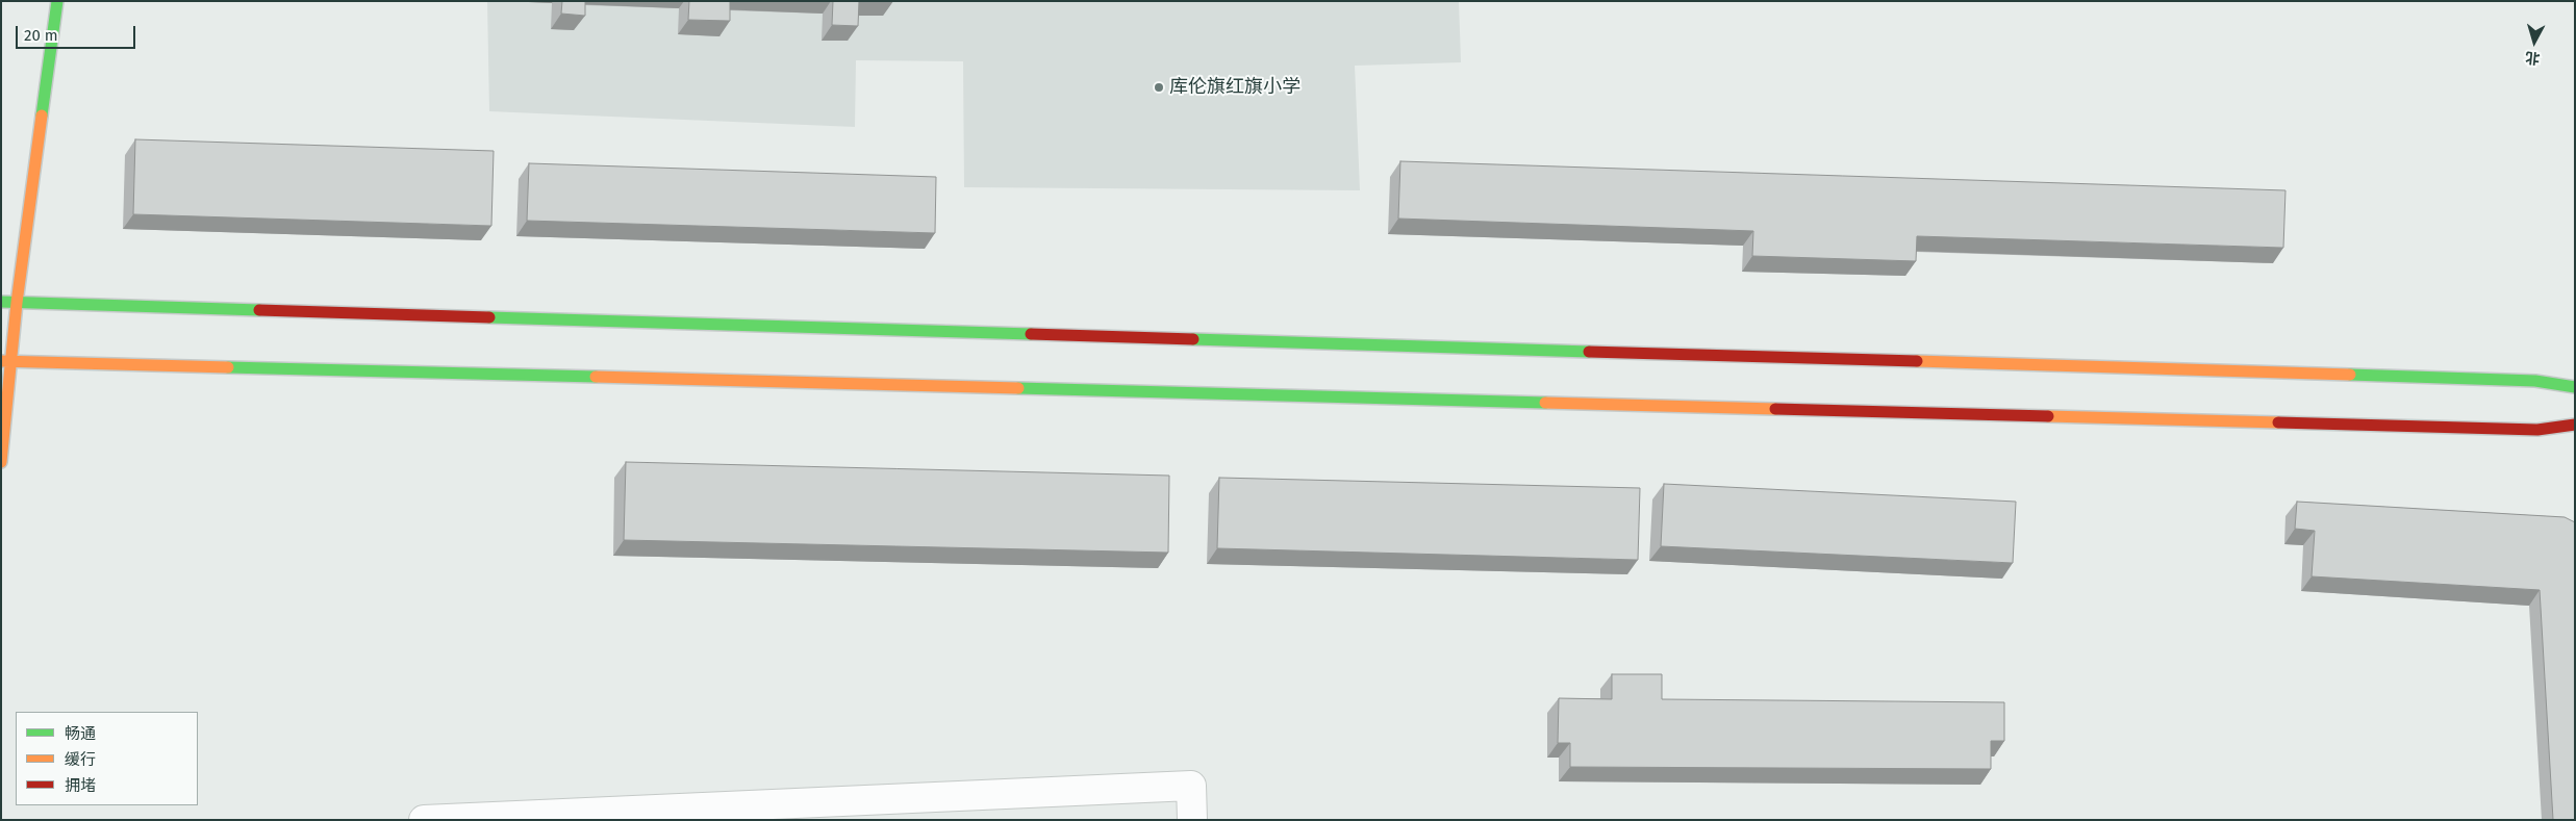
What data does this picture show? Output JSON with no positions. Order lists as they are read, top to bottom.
{
  "places": ["库伦旗红旗小学"],
  "legend": ["畅通", "缓行", "拥堵"],
  "scale_bar": "20 m",
  "north": "bottom"
}
